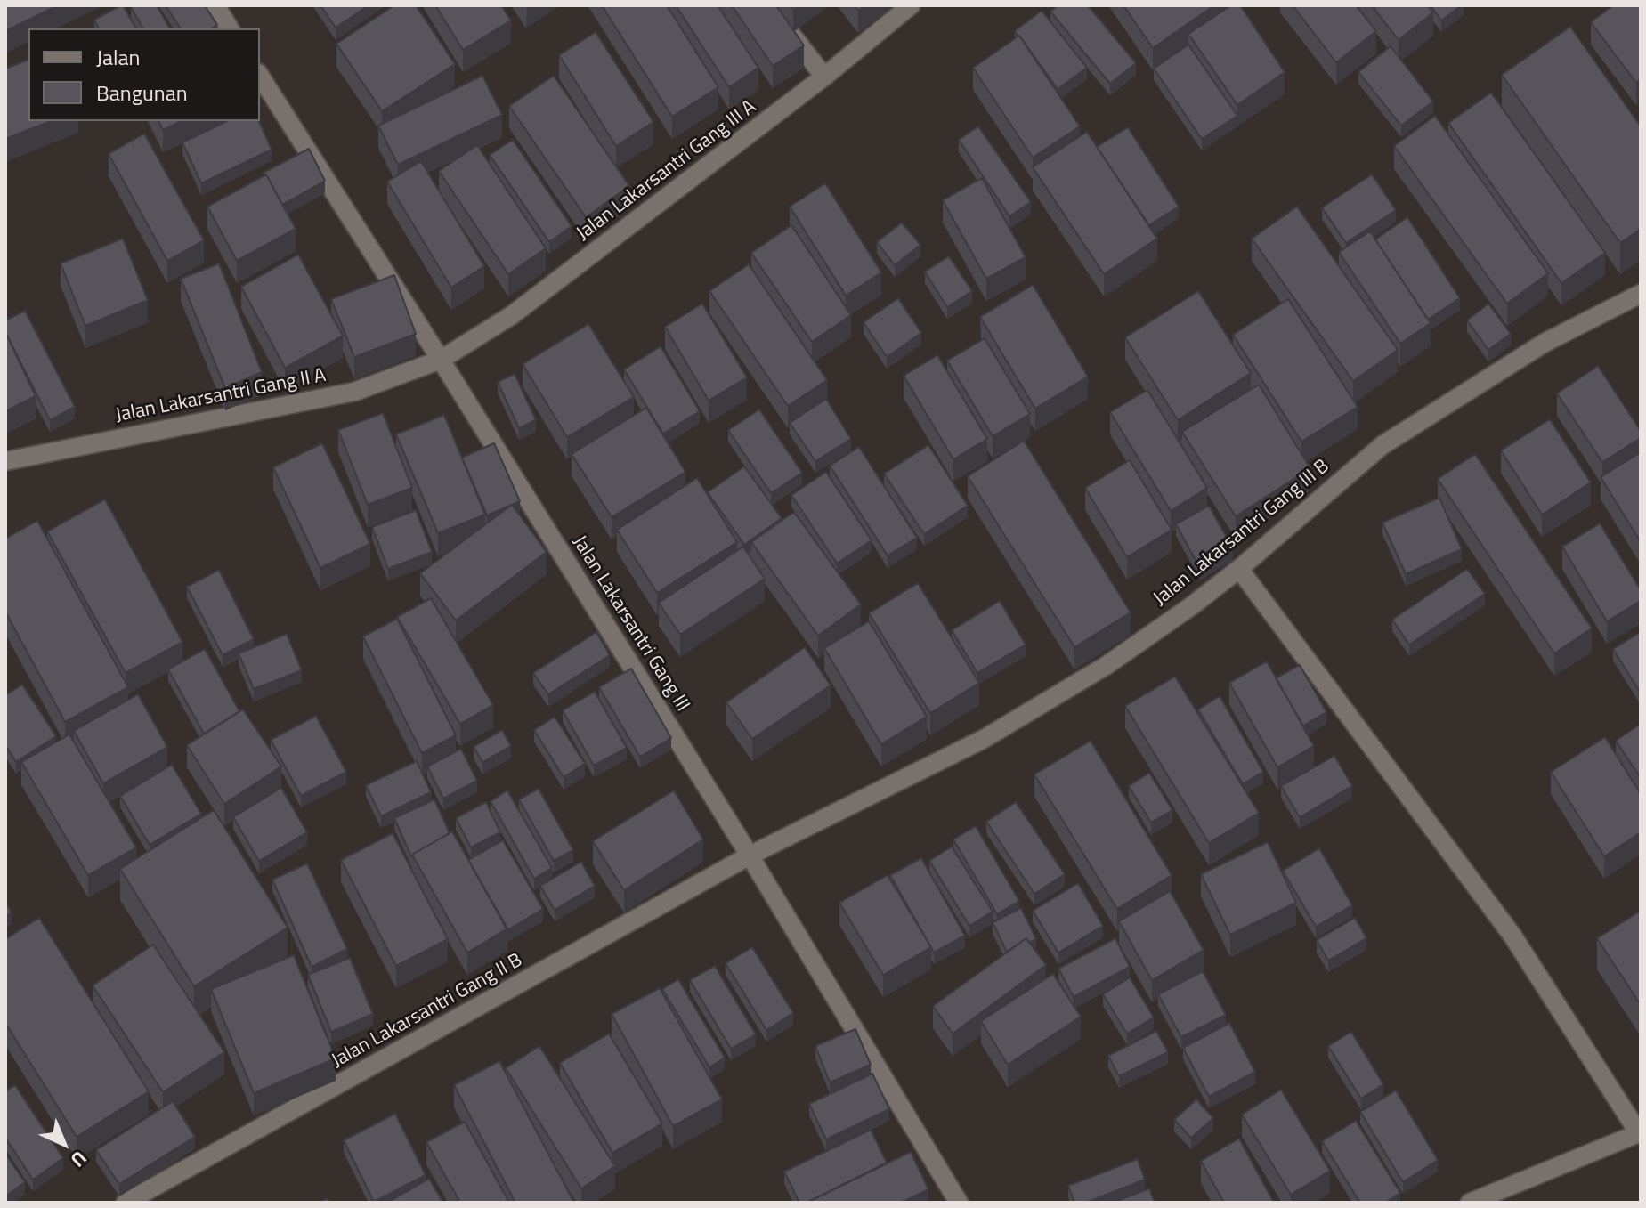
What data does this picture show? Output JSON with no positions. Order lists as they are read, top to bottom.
{
  "streets": {
    "street": [
      "Jalan Lakarsantri Gang III A",
      "Jalan Lakarsantri Gang II A",
      "Jalan Lakarsantri Gang III B",
      "Jalan Lakarsantri Gang III",
      "Jalan Lakarsantri Gang II B"
    ]
  },
  "crossings": [
    ["Jalan Lakarsantri Gang III A", "Jalan Lakarsantri Gang II A"],
    ["Jalan Lakarsantri Gang III A", "Jalan Lakarsantri Gang III"],
    ["Jalan Lakarsantri Gang II A", "Jalan Lakarsantri Gang III"],
    ["Jalan Lakarsantri Gang III B", "Jalan Lakarsantri Gang III"],
    ["Jalan Lakarsantri Gang III B", "Jalan Lakarsantri Gang II B"],
    ["Jalan Lakarsantri Gang III", "Jalan Lakarsantri Gang II B"]
  ],
  "legend": ["Jalan", "Bangunan"],
  "north": "bottom right"
}
